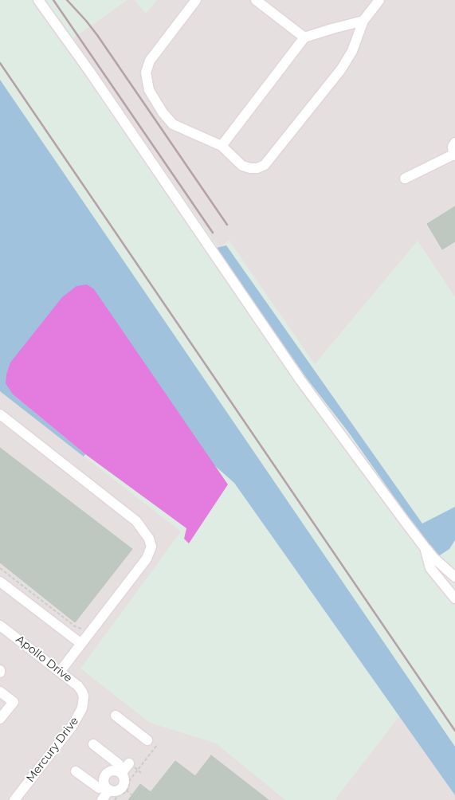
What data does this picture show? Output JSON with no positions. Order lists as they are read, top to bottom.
{
  "streets": {
    "street": ["Apollo Drive", "Mercury Drive"]
  },
  "crossings": [
    ["Apollo Drive", "Mercury Drive"]
  ]
}
